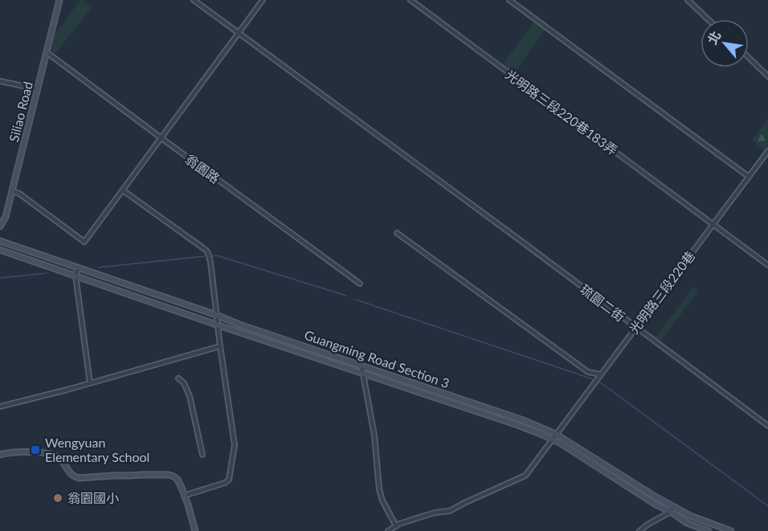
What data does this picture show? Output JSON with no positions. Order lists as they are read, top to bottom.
{
  "streets": {
    "street": [
      "Siliao Road",
      "光明路三段220巷183弄",
      "翁園路",
      "光明路三段220巷",
      "琉園二街",
      "Guangming Road Section 3"
    ]
  },
  "crossings": [
    ["Siliao Road", "翁園路"],
    ["光明路三段220巷183弄", "光明路三段220巷"],
    ["光明路三段220巷", "琉園二街"],
    ["光明路三段220巷", "Guangming Road Section 3"]
  ],
  "places": {
    "transit": ["Wengyuan Elementary School"],
    "other": ["翁園國小"]
  },
  "north": "top left"
}
